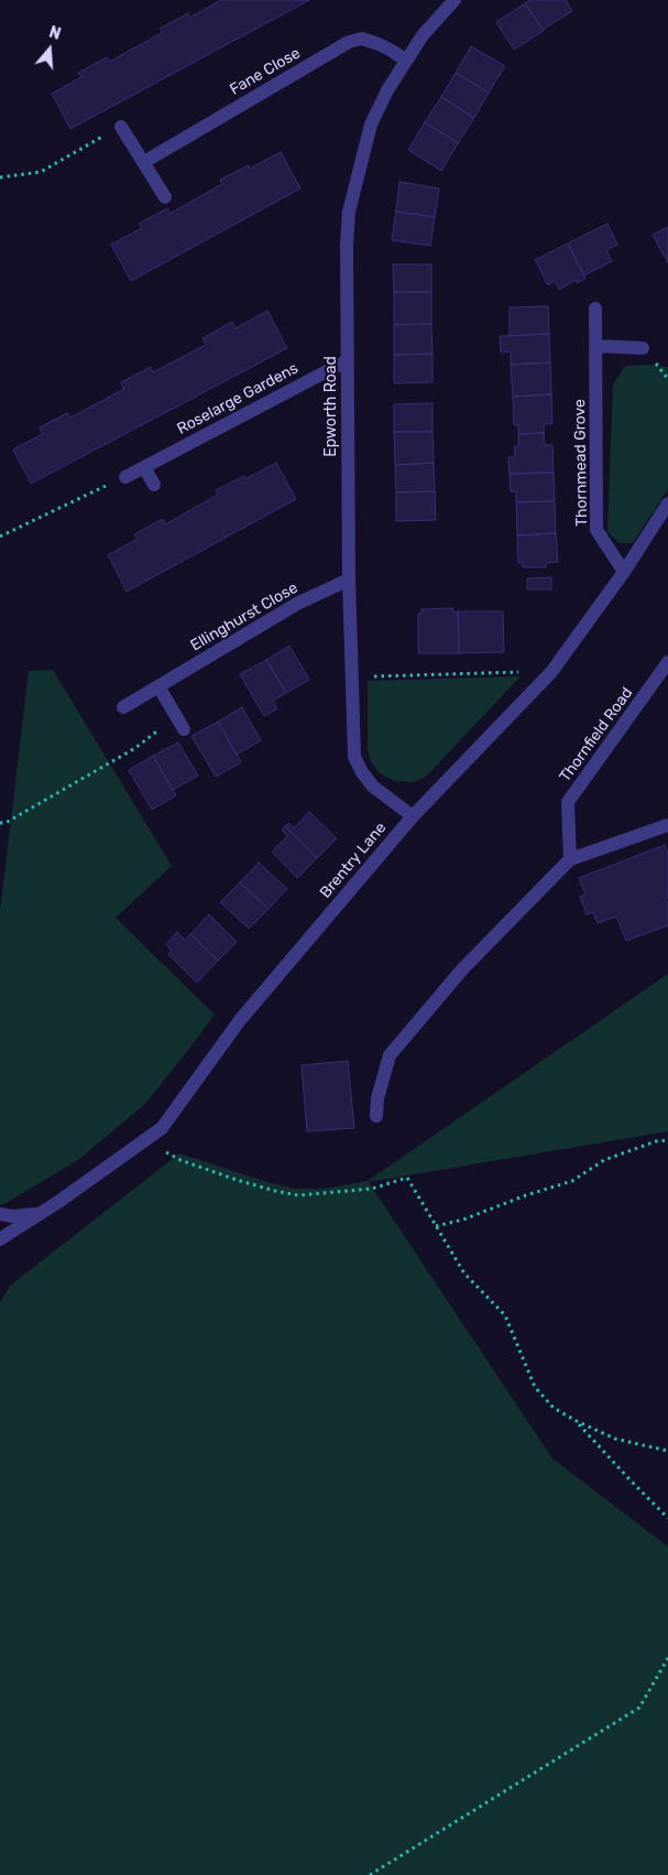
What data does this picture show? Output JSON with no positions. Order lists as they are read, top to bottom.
{
  "streets": {
    "street": [
      "Fane Close",
      "Roselarge Gardens",
      "Epworth Road",
      "Thornmead Grove",
      "Ellinghurst Close",
      "Thornfield Road",
      "Brentry Lane"
    ]
  },
  "crossings": [
    ["Fane Close", "Epworth Road"],
    ["Roselarge Gardens", "Epworth Road"],
    ["Epworth Road", "Ellinghurst Close"],
    ["Epworth Road", "Brentry Lane"],
    ["Thornmead Grove", "Brentry Lane"]
  ],
  "north": "top"
}
